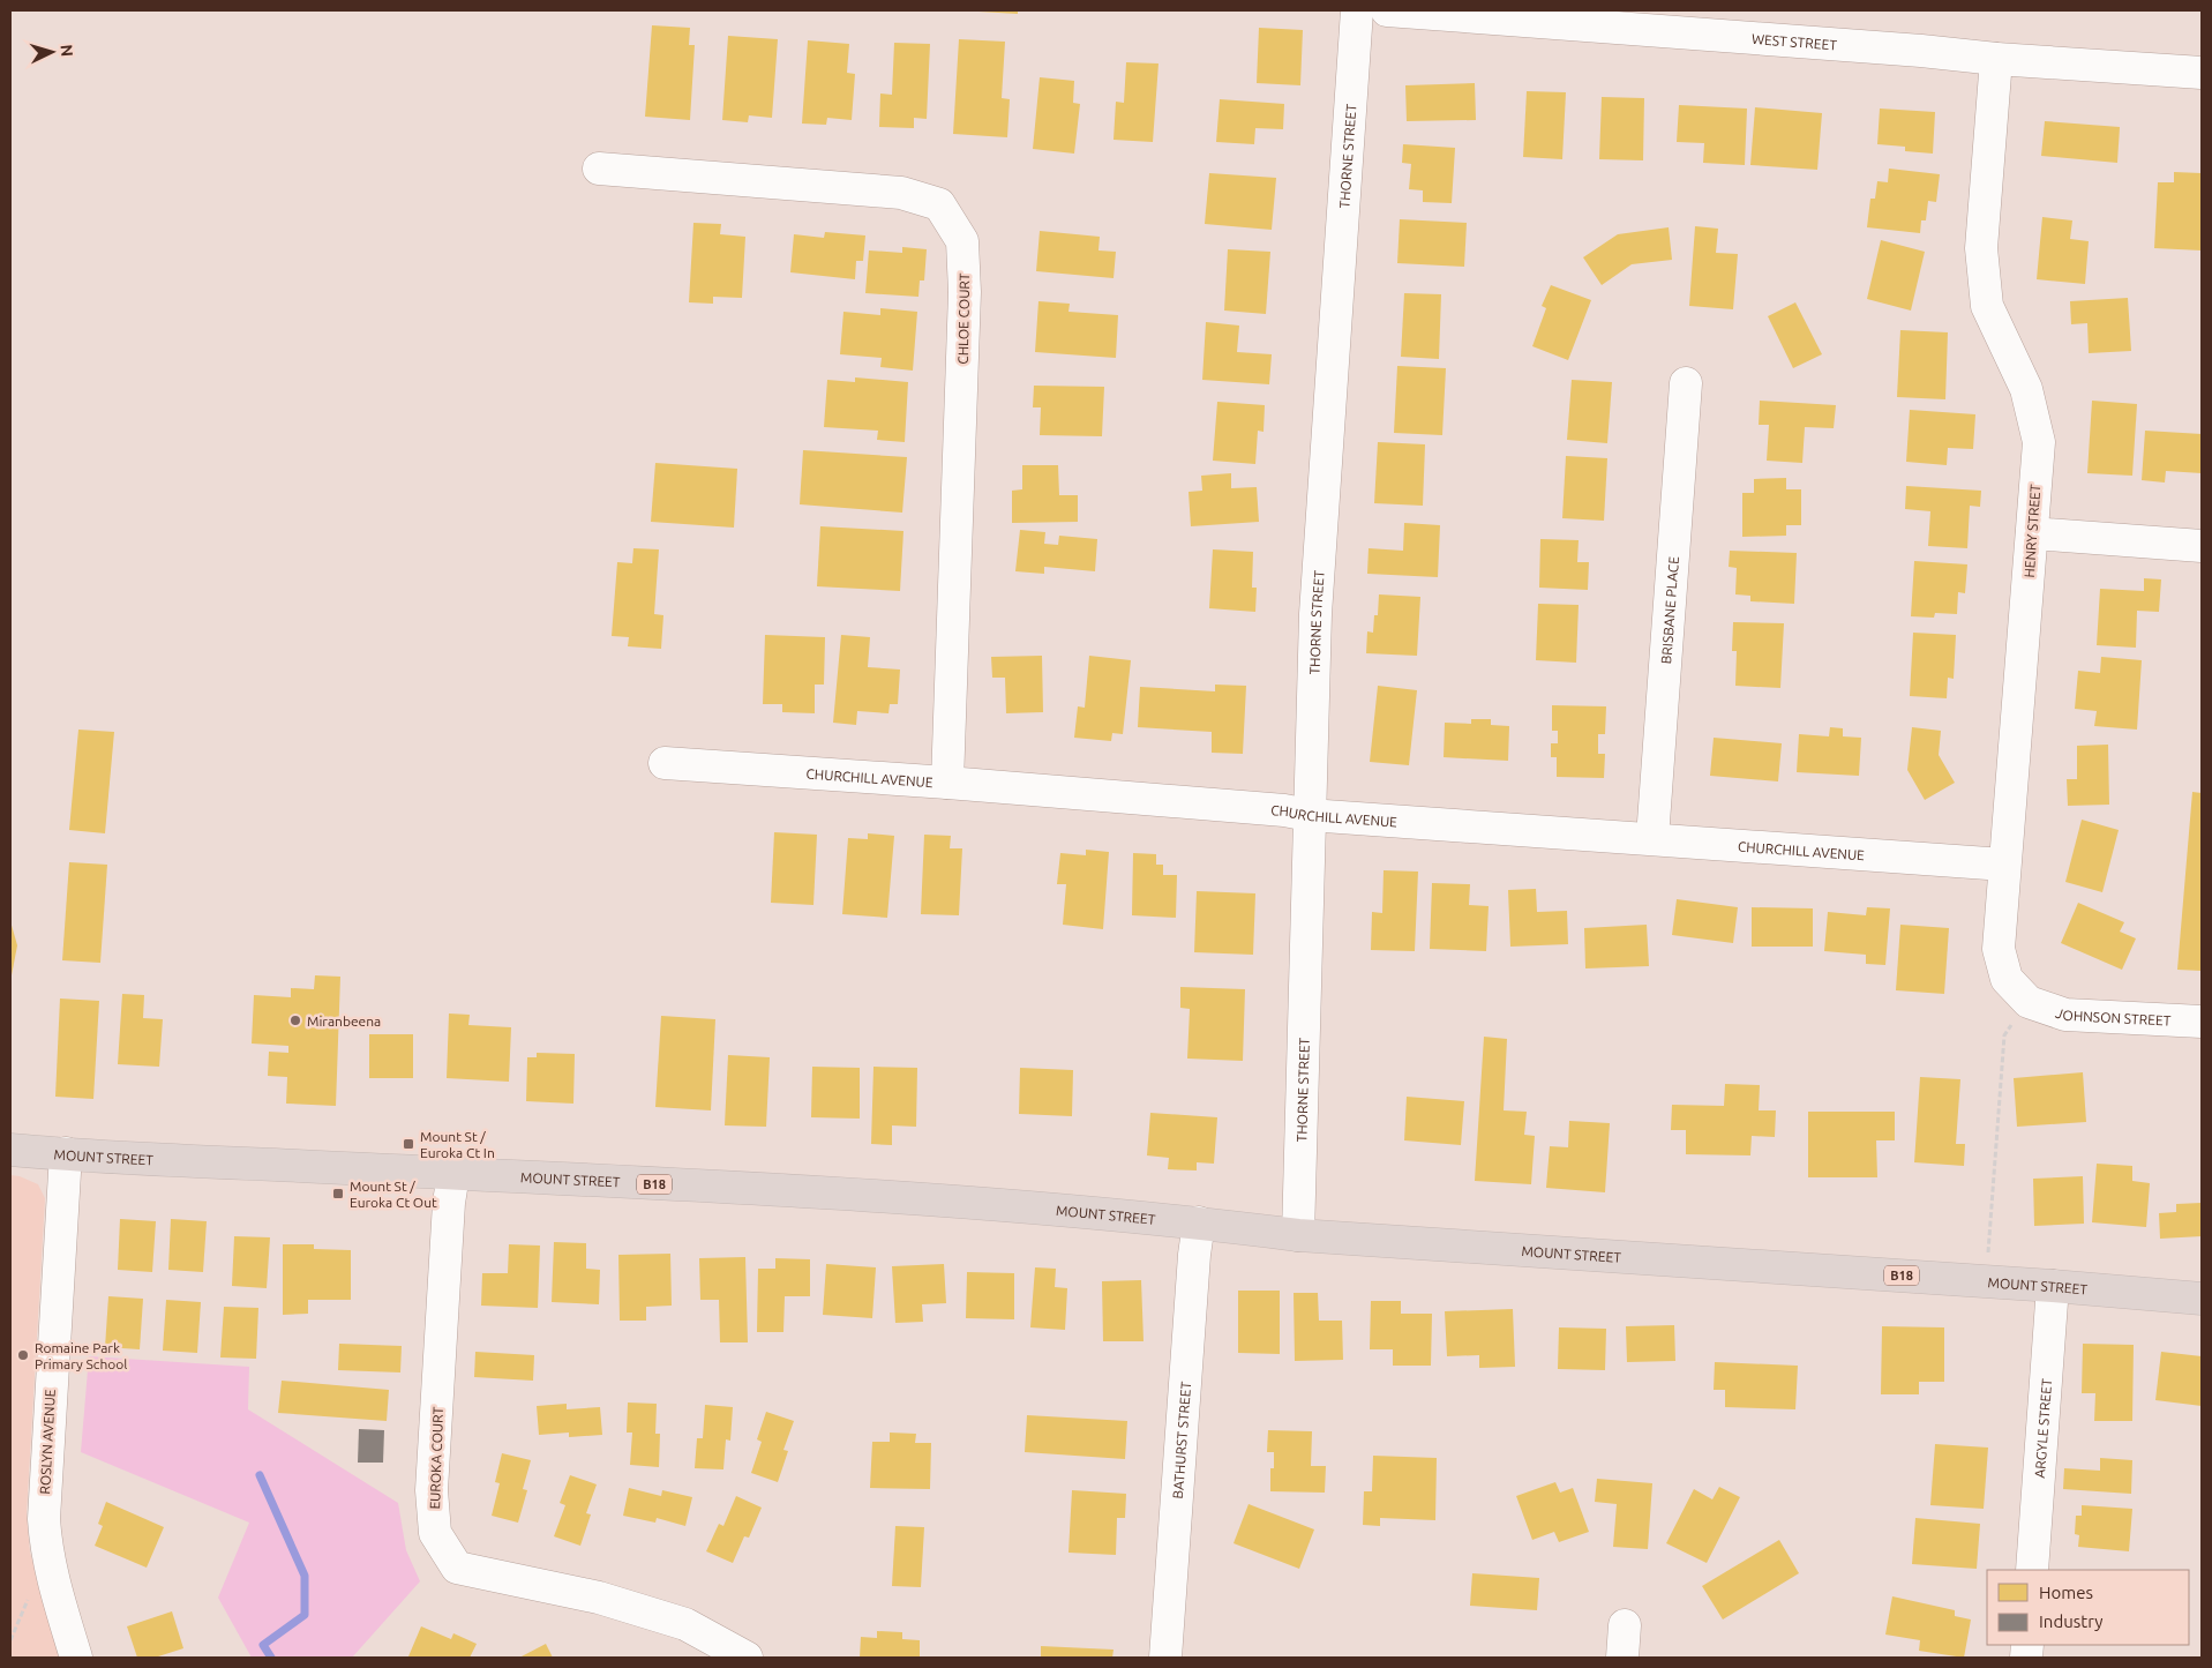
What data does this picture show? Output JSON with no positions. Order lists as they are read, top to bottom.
{
  "streets": {
    "highway": ["MOUNT STREET", "B18"],
    "street": [
      "WEST STREET",
      "THORNE STREET",
      "CHLOE COURT",
      "HENRY STREET",
      "BRISBANE PLACE",
      "CHURCHILL AVENUE",
      "JOHNSON STREET",
      "ARGYLE STREET",
      "BATHURST STREET",
      "ROSLYN AVENUE",
      "EUROKA COURT"
    ]
  },
  "crossings": [
    ["WEST STREET", "HENRY STREET"],
    ["THORNE STREET", "CHURCHILL AVENUE"],
    ["THORNE STREET", "MOUNT STREET"],
    ["CHLOE COURT", "CHURCHILL AVENUE"],
    ["HENRY STREET", "CHURCHILL AVENUE"],
    ["HENRY STREET", "JOHNSON STREET"],
    ["BRISBANE PLACE", "CHURCHILL AVENUE"],
    ["MOUNT STREET", "ARGYLE STREET"],
    ["MOUNT STREET", "BATHURST STREET"],
    ["MOUNT STREET", "ROSLYN AVENUE"],
    ["MOUNT STREET", "EUROKA COURT"]
  ],
  "places": {
    "other": ["Miranbeena", "Romaine Park Primary School"],
    "transit": ["Mount St / Euroka Ct In", "Mount St / Euroka Ct Out"]
  },
  "legend": ["Homes", "Industry"],
  "north": "right"
}
